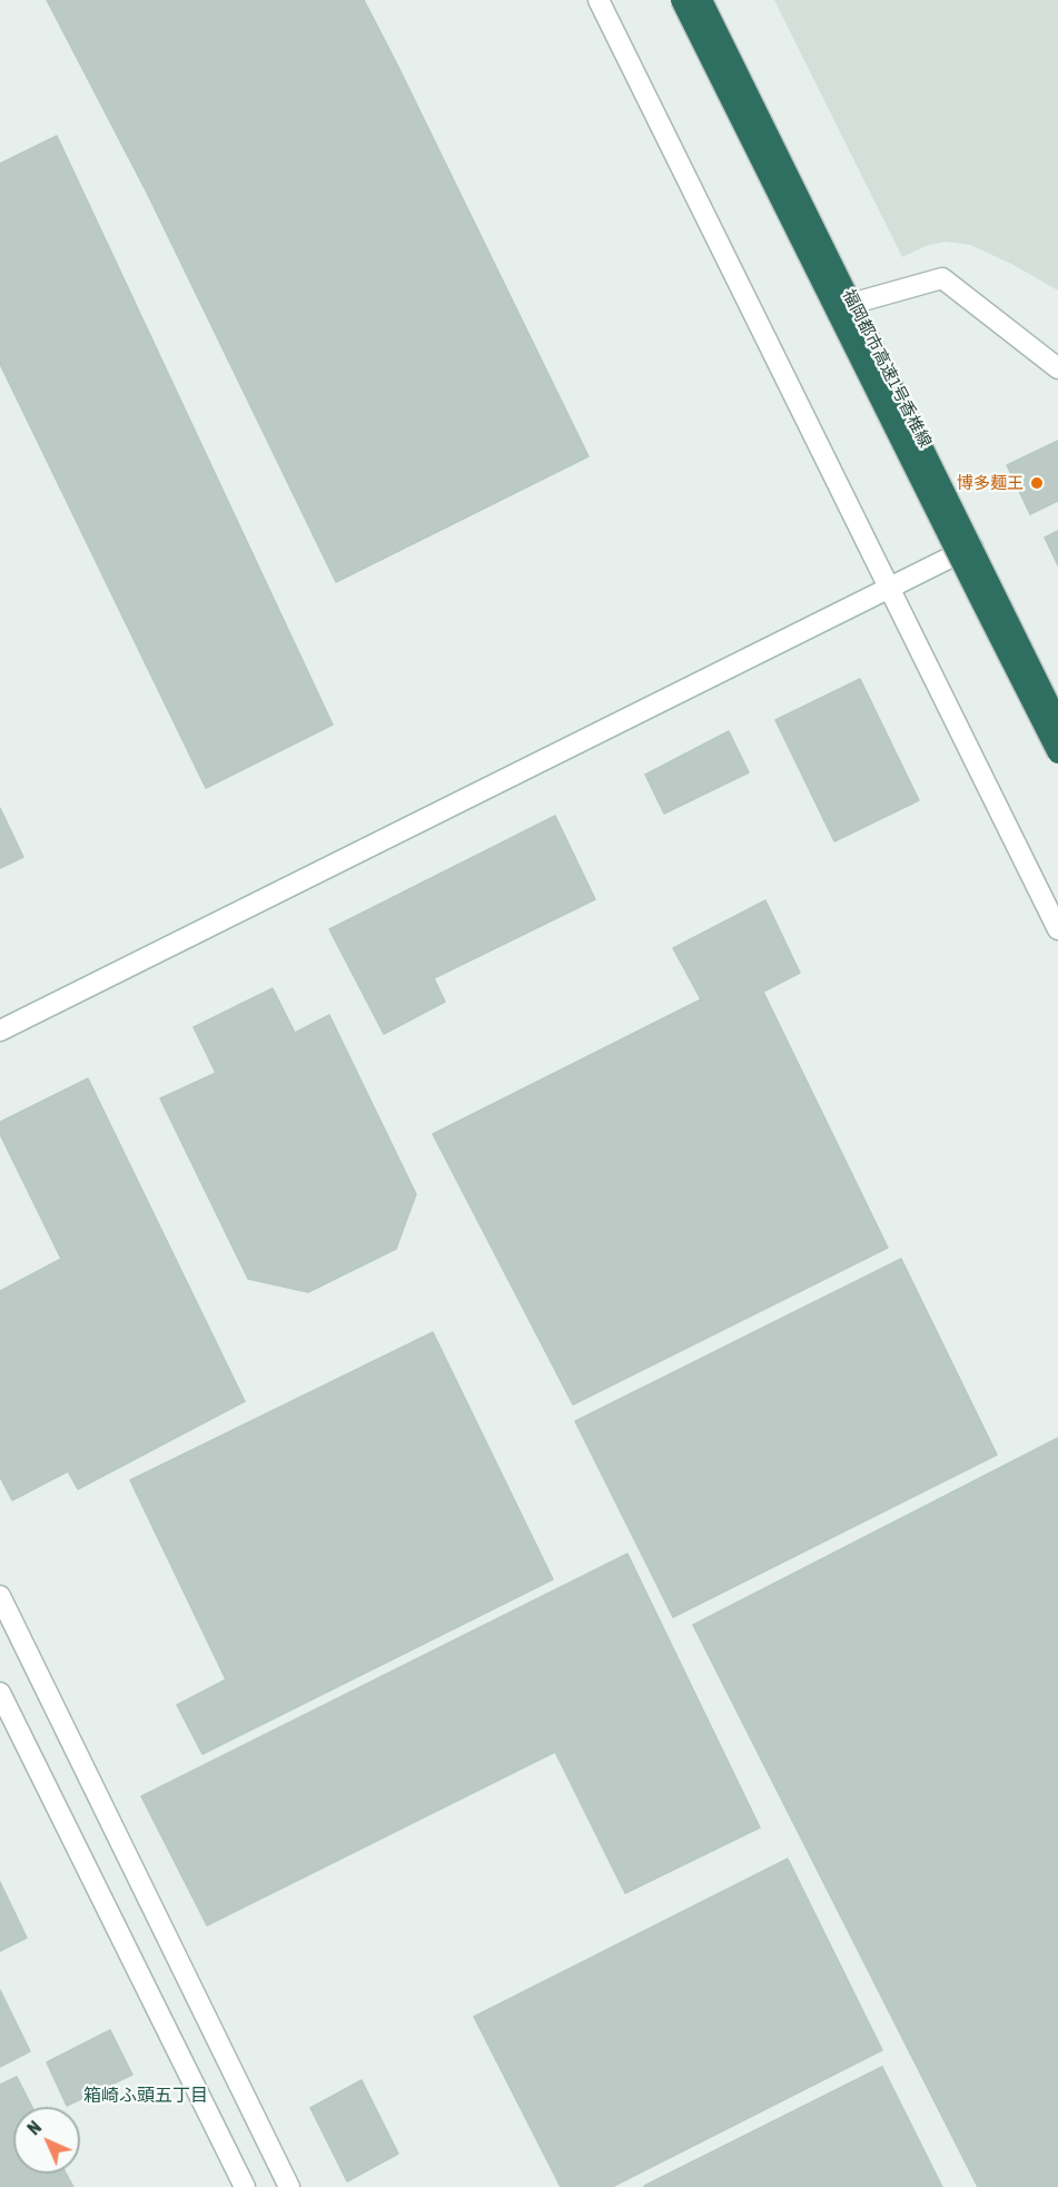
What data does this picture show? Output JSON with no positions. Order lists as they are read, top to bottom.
{
  "streets": {
    "highway": ["福岡都市高速1号香椎線"]
  },
  "districts": ["箱崎ふ頭五丁目"],
  "places": ["博多麺王"],
  "north": "top left"
}
